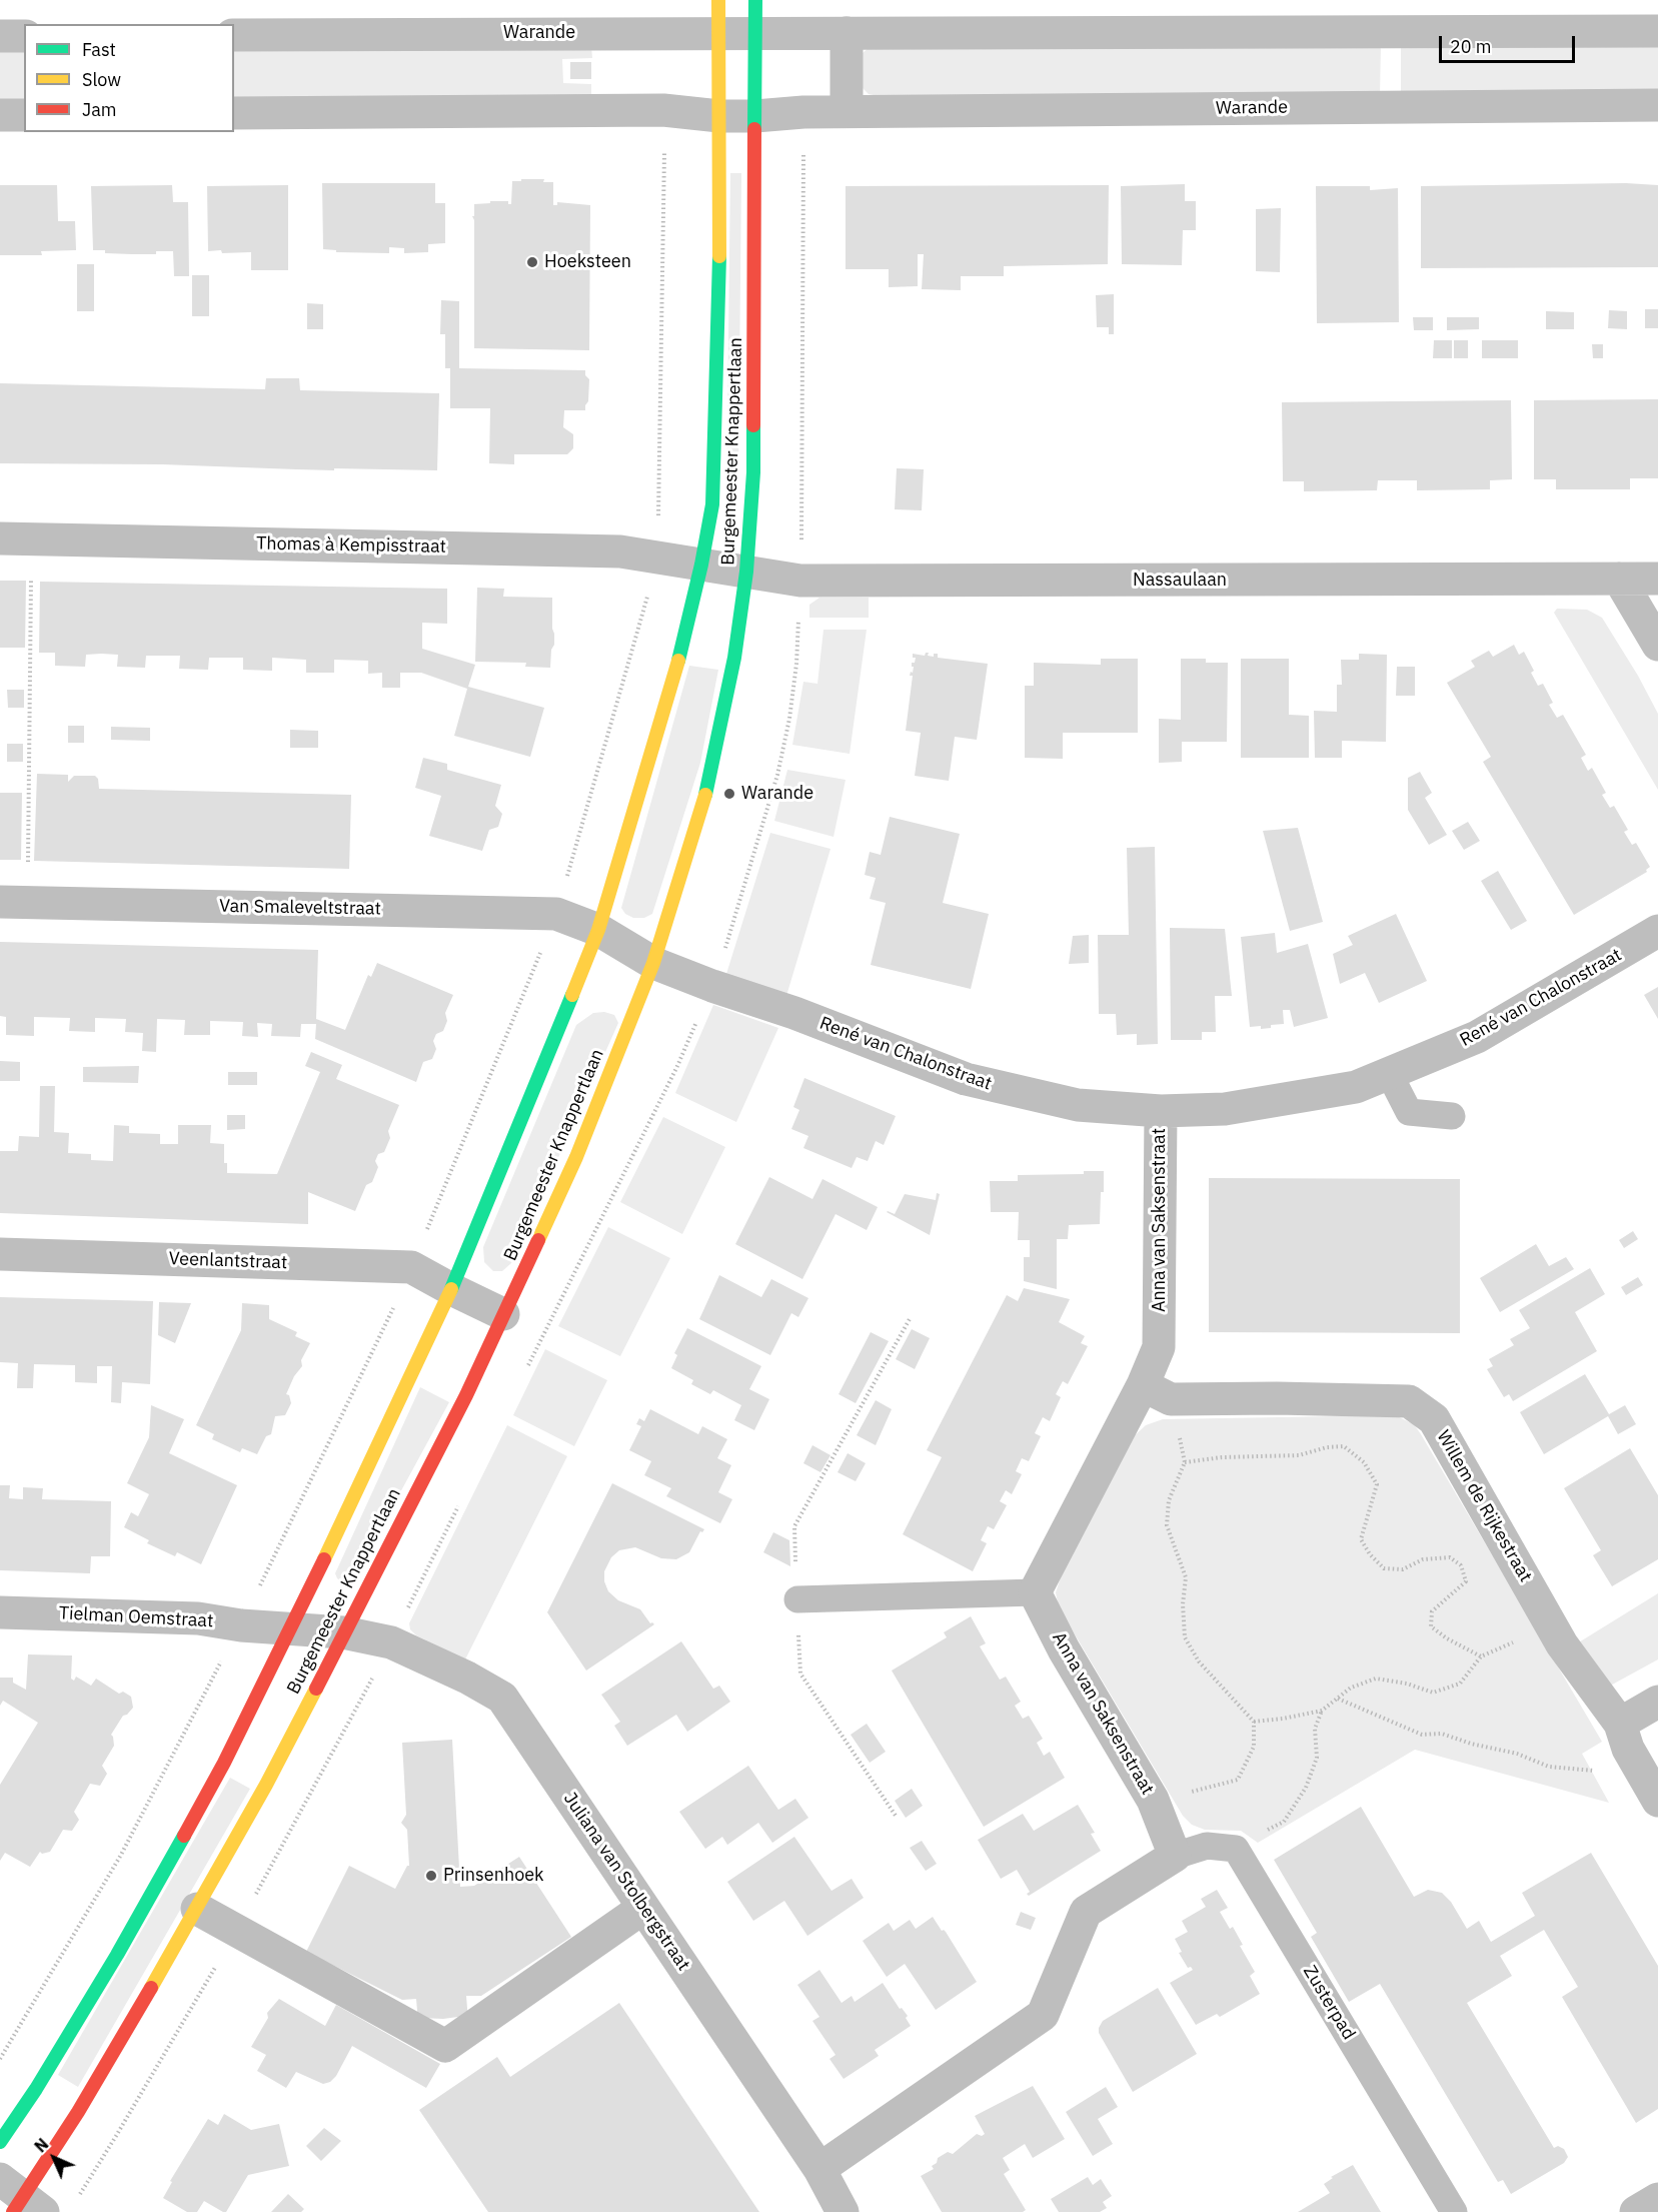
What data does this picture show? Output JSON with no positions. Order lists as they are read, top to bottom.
{
  "streets": {
    "main road": ["Burgemeester Knappertlaan"],
    "street": [
      "Warande",
      "Thomas à Kempisstraat",
      "Nassaulaan",
      "Van Smaleveltstraat",
      "René van Chalonstraat",
      "Anna van Saksenstraat",
      "Veenlantstraat",
      "Willem de Rijkestraat",
      "Tielman Oemstraat",
      "Juliana van Stolbergstraat"
    ],
    "lane": ["Zusterpad"]
  },
  "crossings": [
    ["Warande", "Burgemeester Knappertlaan"],
    ["Burgemeester Knappertlaan", "Thomas à Kempisstraat"],
    ["Burgemeester Knappertlaan", "Nassaulaan"],
    ["Burgemeester Knappertlaan", "Van Smaleveltstraat"],
    ["Burgemeester Knappertlaan", "René van Chalonstraat"],
    ["Burgemeester Knappertlaan", "Veenlantstraat"],
    ["Burgemeester Knappertlaan", "Tielman Oemstraat"],
    ["Burgemeester Knappertlaan", "Juliana van Stolbergstraat"],
    ["Thomas à Kempisstraat", "Nassaulaan"],
    ["Van Smaleveltstraat", "René van Chalonstraat"],
    ["René van Chalonstraat", "Anna van Saksenstraat"],
    ["Anna van Saksenstraat", "Willem de Rijkestraat"],
    ["Tielman Oemstraat", "Juliana van Stolbergstraat"]
  ],
  "places": ["Hoeksteen", "Warande", "Prinsenhoek"],
  "legend": ["Fast", "Slow", "Jam"],
  "scale_bar": "20 m",
  "north": "top left"
}
